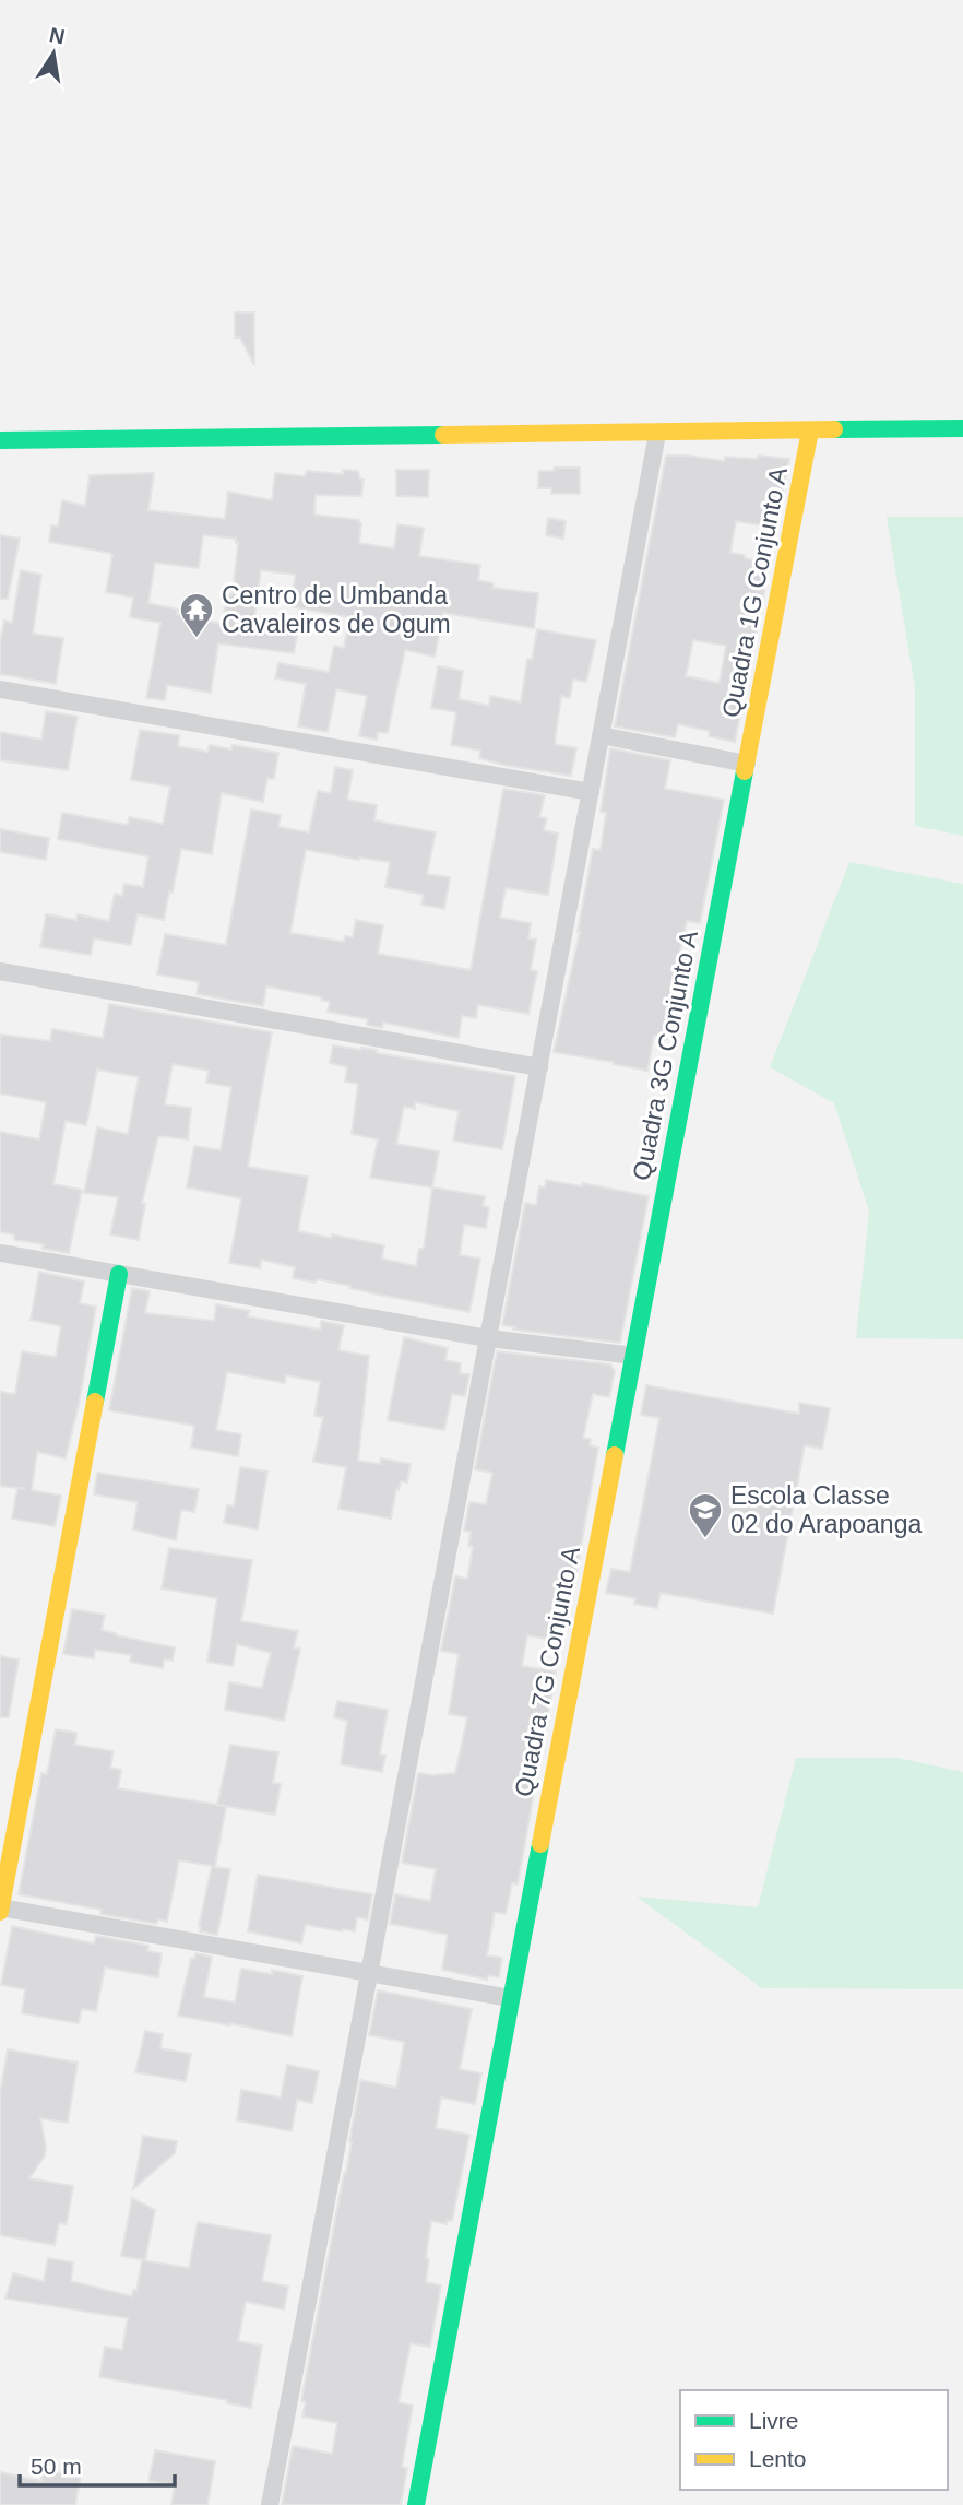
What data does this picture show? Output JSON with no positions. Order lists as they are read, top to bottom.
{
  "streets": {
    "street": ["Quadra 1G Conjunto A", "Quadra 3G Conjunto A", "Quadra 7G Conjunto A"]
  },
  "crossings": [
    ["Quadra 1G Conjunto A", "Quadra 3G Conjunto A"],
    ["Quadra 3G Conjunto A", "Quadra 7G Conjunto A"]
  ],
  "places": {
    "temple": ["Centro de Umbanda Cavaleiros de Ogum"],
    "school or university": ["Escola Classe 02 do Arapoanga"]
  },
  "legend": ["Livre", "Lento"],
  "scale_bar": "50 m",
  "north": "top"
}
